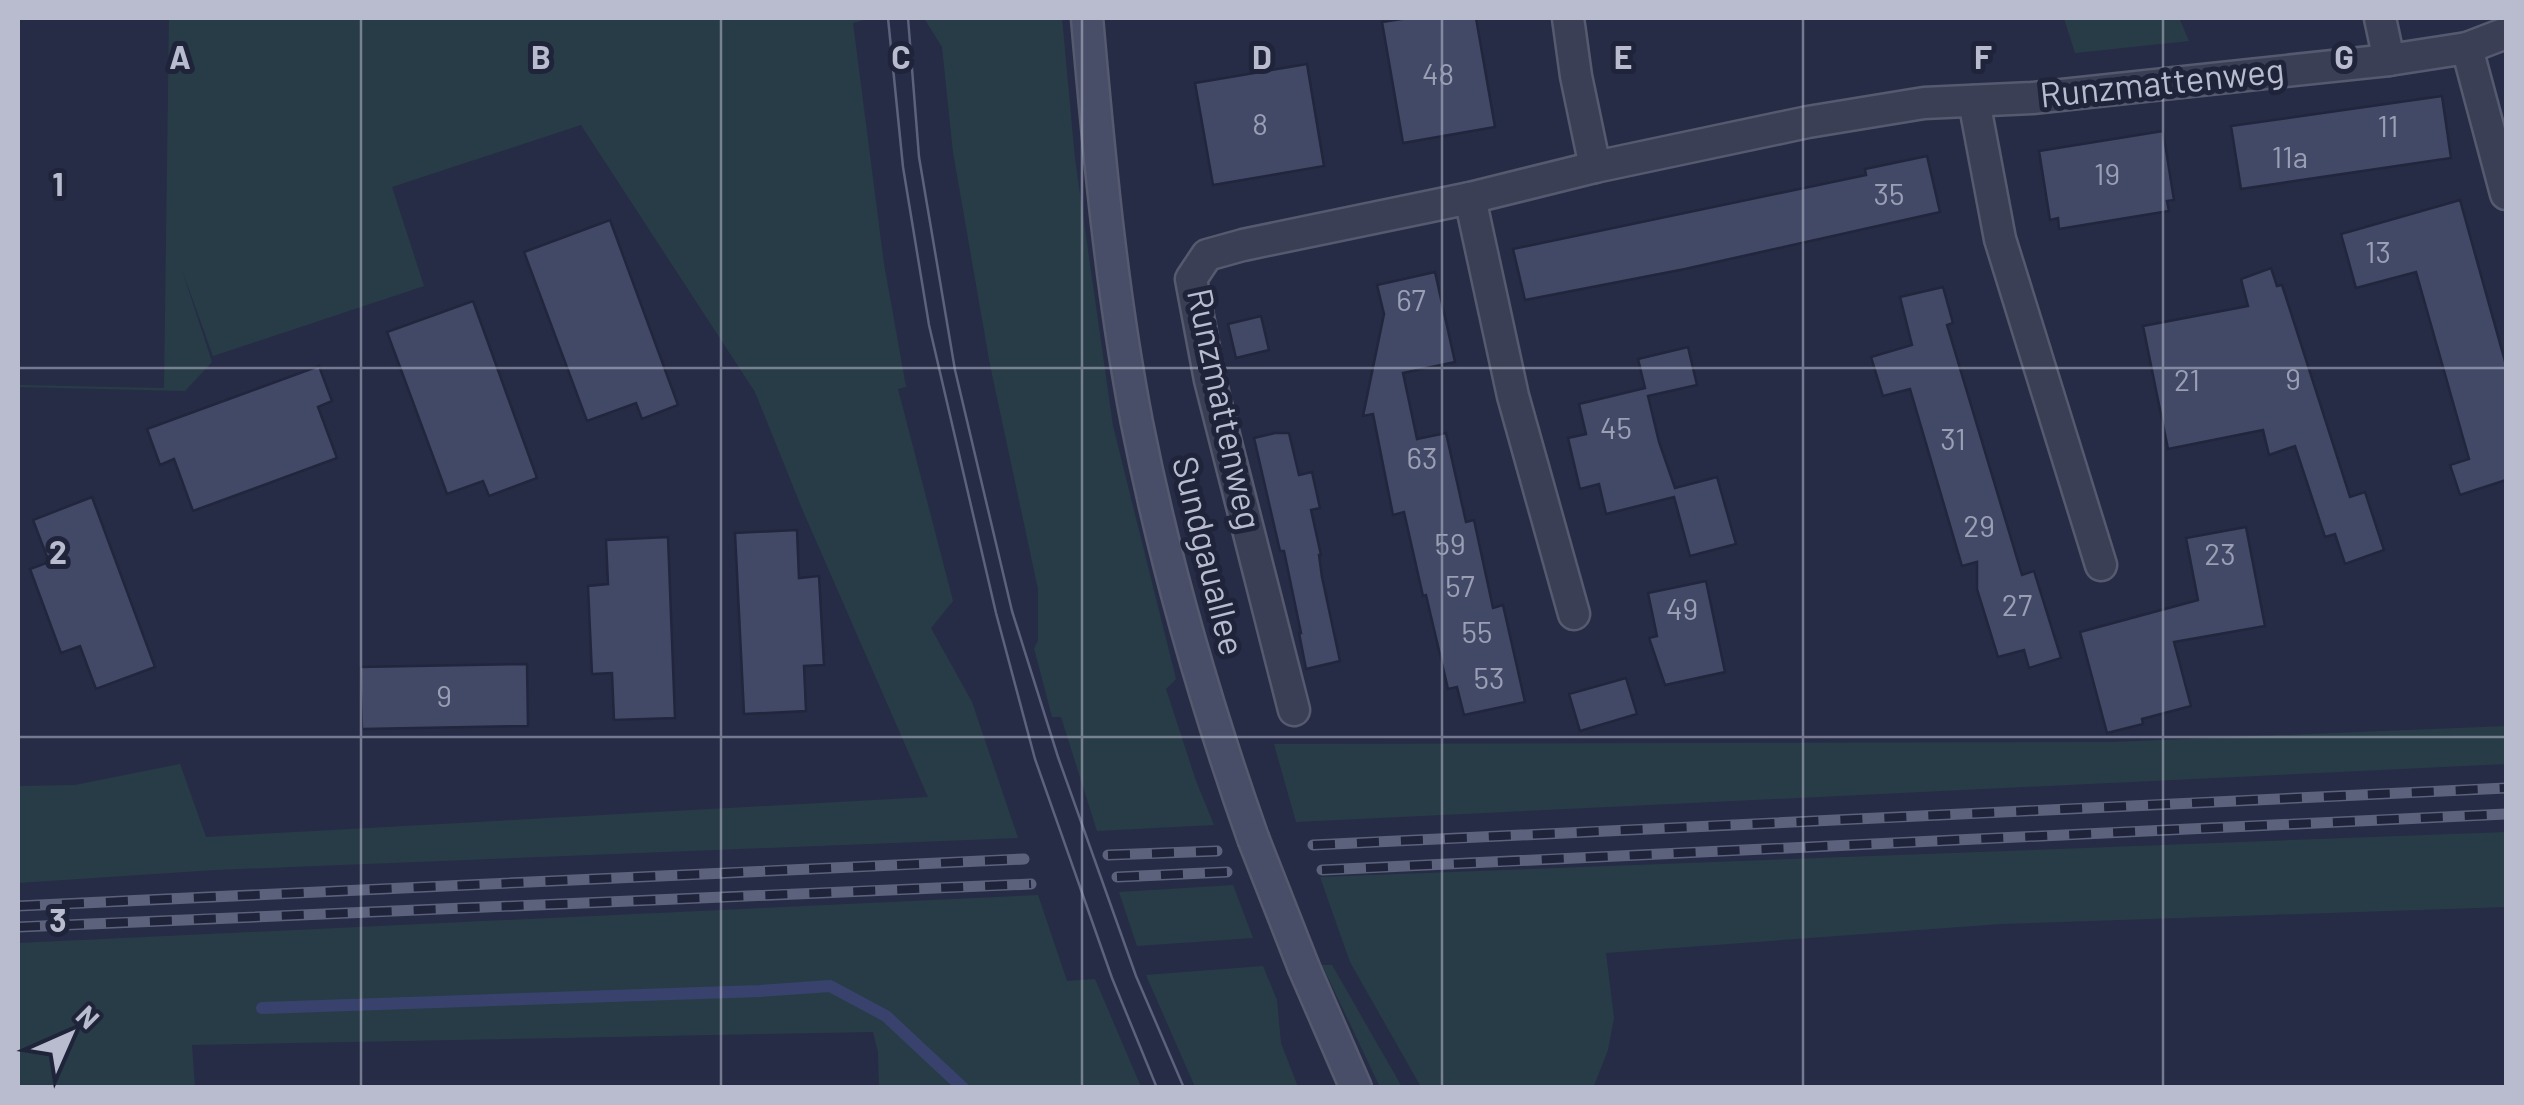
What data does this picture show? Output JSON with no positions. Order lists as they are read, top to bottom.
{
  "streets": {
    "street": ["Runzmattenweg", "Sundgauallee"]
  },
  "house_numbers": [
    "48",
    "8",
    "11",
    "11a",
    "19",
    "35",
    "13",
    "67",
    "9",
    "21",
    "45",
    "31",
    "63",
    "29",
    "59",
    "23",
    "57",
    "27",
    "49",
    "55",
    "53",
    "9"
  ],
  "north": "top right",
  "grid": {
    "columns": [
      "A",
      "B",
      "C",
      "D",
      "E",
      "F",
      "G"
    ],
    "rows": ["1", "2", "3"]
  }
}
